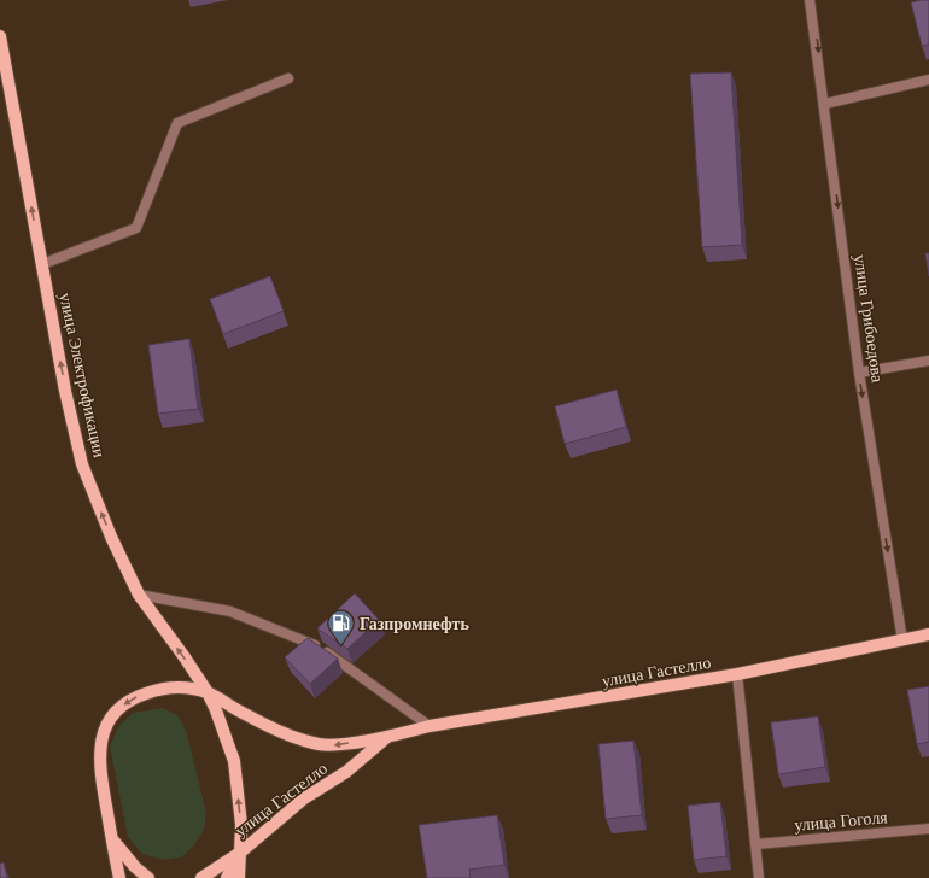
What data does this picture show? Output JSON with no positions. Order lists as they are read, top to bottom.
{
  "streets": {
    "main road": ["улица Электрофикации", "улица Гастелло"],
    "street": ["улица Грибоедова", "улица Гоголя"]
  },
  "crossings": [
    ["улица Грибоедова", "улица Гастелло"],
    ["улица Электрофикации", "улица Гастелло"]
  ],
  "one_way": ["улица Грибоедова", "улица Электрофикации"],
  "places": {
    "fuel station": ["Газпромнефть"]
  }
}
